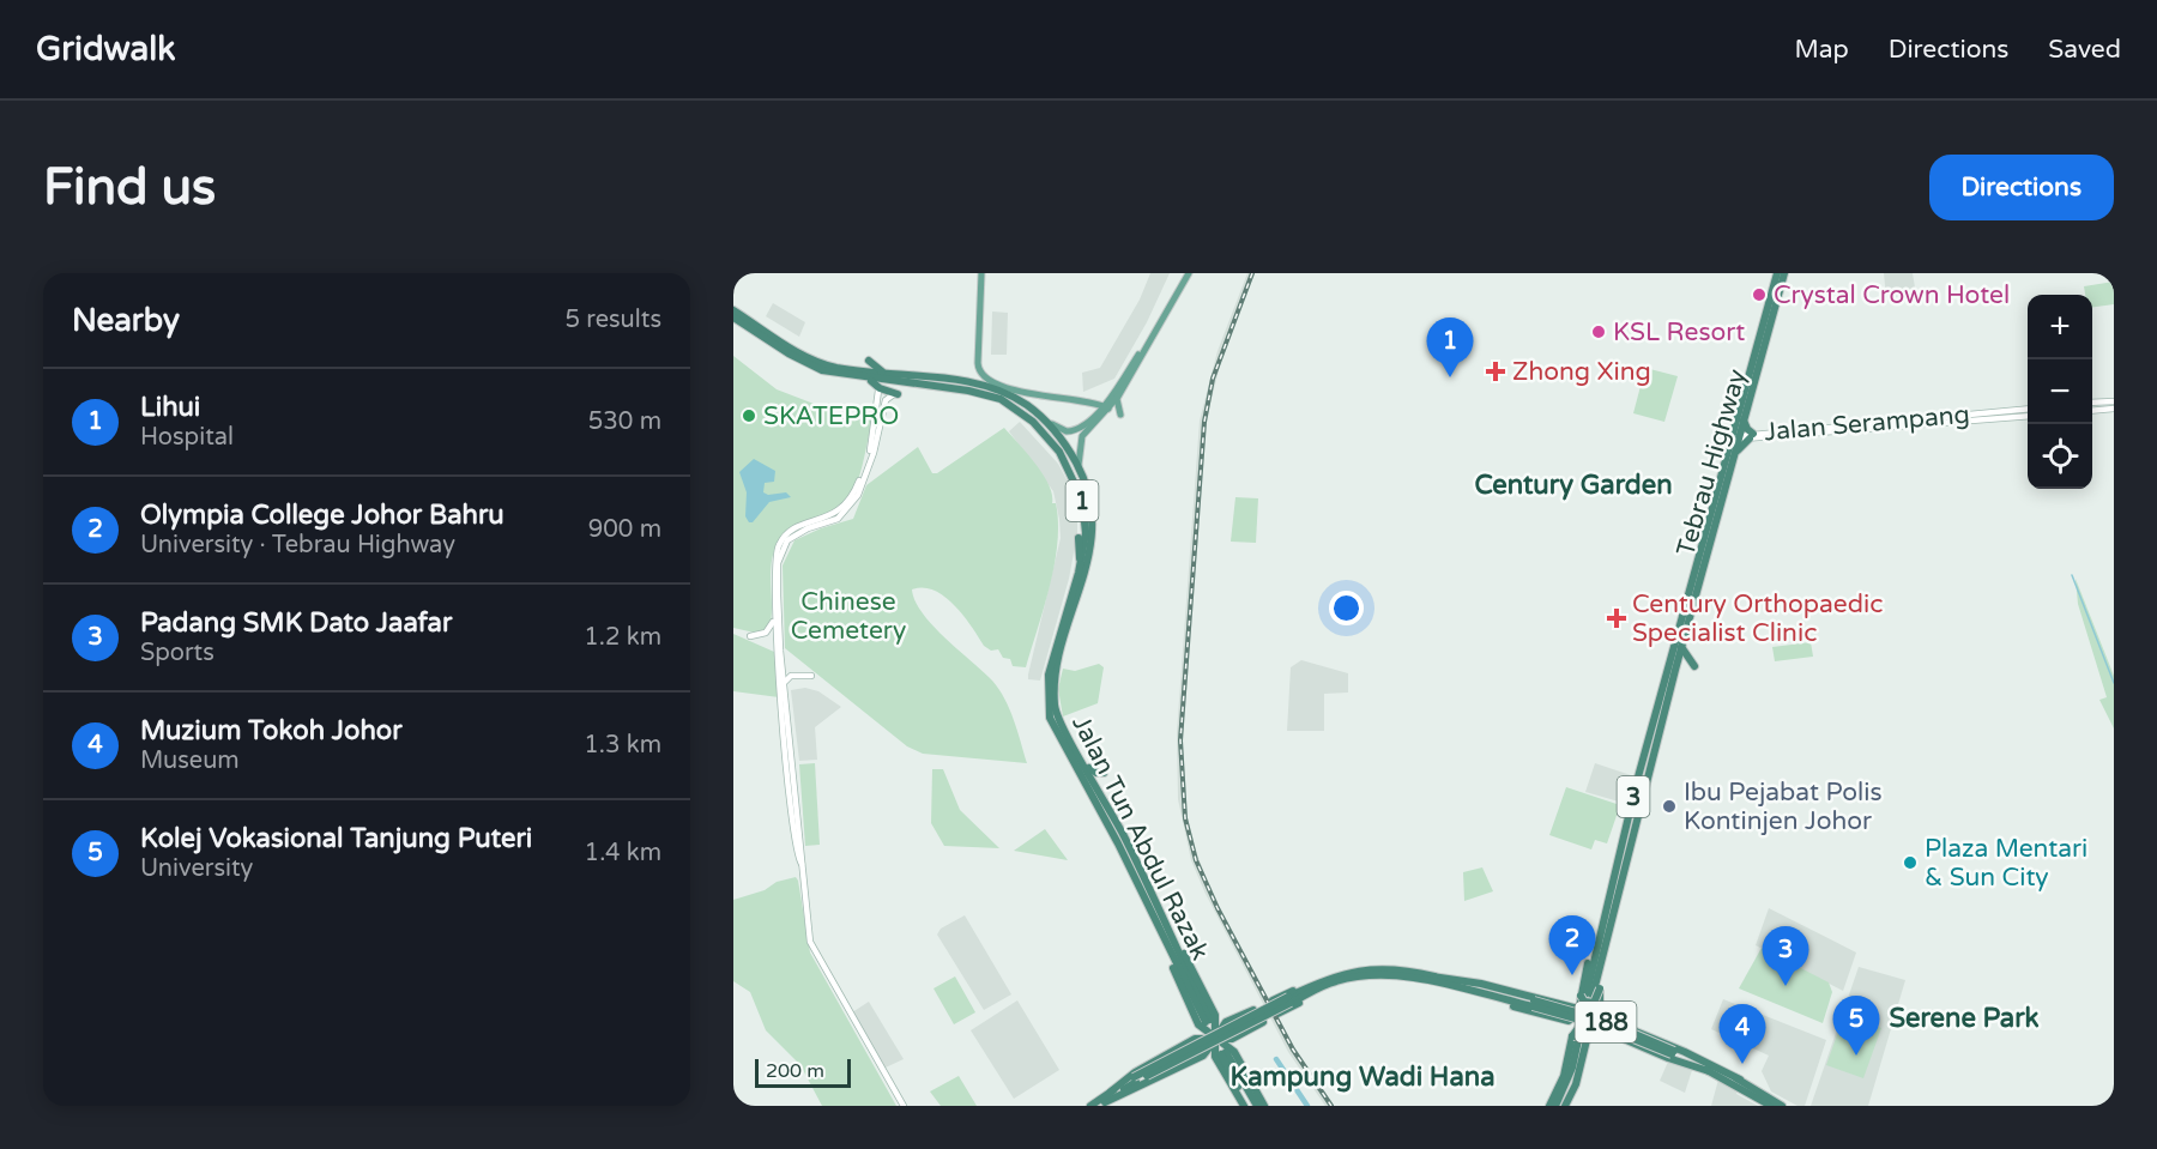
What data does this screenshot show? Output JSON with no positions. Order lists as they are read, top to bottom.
{
  "streets": {
    "highway": [
      "Tebrau Highway",
      "1",
      "3",
      "Jalan Tun Abdul Razak",
      "188"
    ],
    "main road": ["Jalan Serampang"]
  },
  "crossings": [
    ["Jalan Serampang", "Tebrau Highway"]
  ],
  "districts": ["Century Garden", "Serene Park", "Kampung Wadi Hana"],
  "parks": ["Chinese Cemetery"],
  "places": {
    "other": [
      "Crystal Crown Hotel",
      "KSL Resort",
      "SKATEPRO",
      "Ibu Pejabat Polis Kontinjen Johor",
      "Plaza Mentari & Sun City"
    ],
    "health": ["Zhong Xing", "Century Orthopaedic Specialist Clinic"]
  },
  "scale_bar": "200 m",
  "page": {
    "header": "Gridwalk",
    "nav": ["Map", "Directions", "Saved"],
    "buttons": "Directions",
    "title": "Find us",
    "heading": ["Nearby", "5 results"],
    "map_buttons": ["+", "−"],
    "pins": [
      "1",
      "2",
      "3",
      "5",
      "4"
    ],
    "list": [
      {
        "mark": "1",
        "name": "Lihui",
        "note": "Hospital",
        "value": "530 m"
      },
      {
        "mark": "2",
        "name": "Olympia College Johor Bahru",
        "note": "University · Tebrau Highway",
        "value": "900 m"
      },
      {
        "mark": "3",
        "name": "Padang SMK Dato Jaafar",
        "note": "Sports",
        "value": "1.2 km"
      },
      {
        "mark": "4",
        "name": "Muzium Tokoh Johor",
        "note": "Museum",
        "value": "1.3 km"
      },
      {
        "mark": "5",
        "name": "Kolej Vokasional Tanjung Puteri",
        "note": "University",
        "value": "1.4 km"
      }
    ],
    "scale": "200 m"
  }
}
